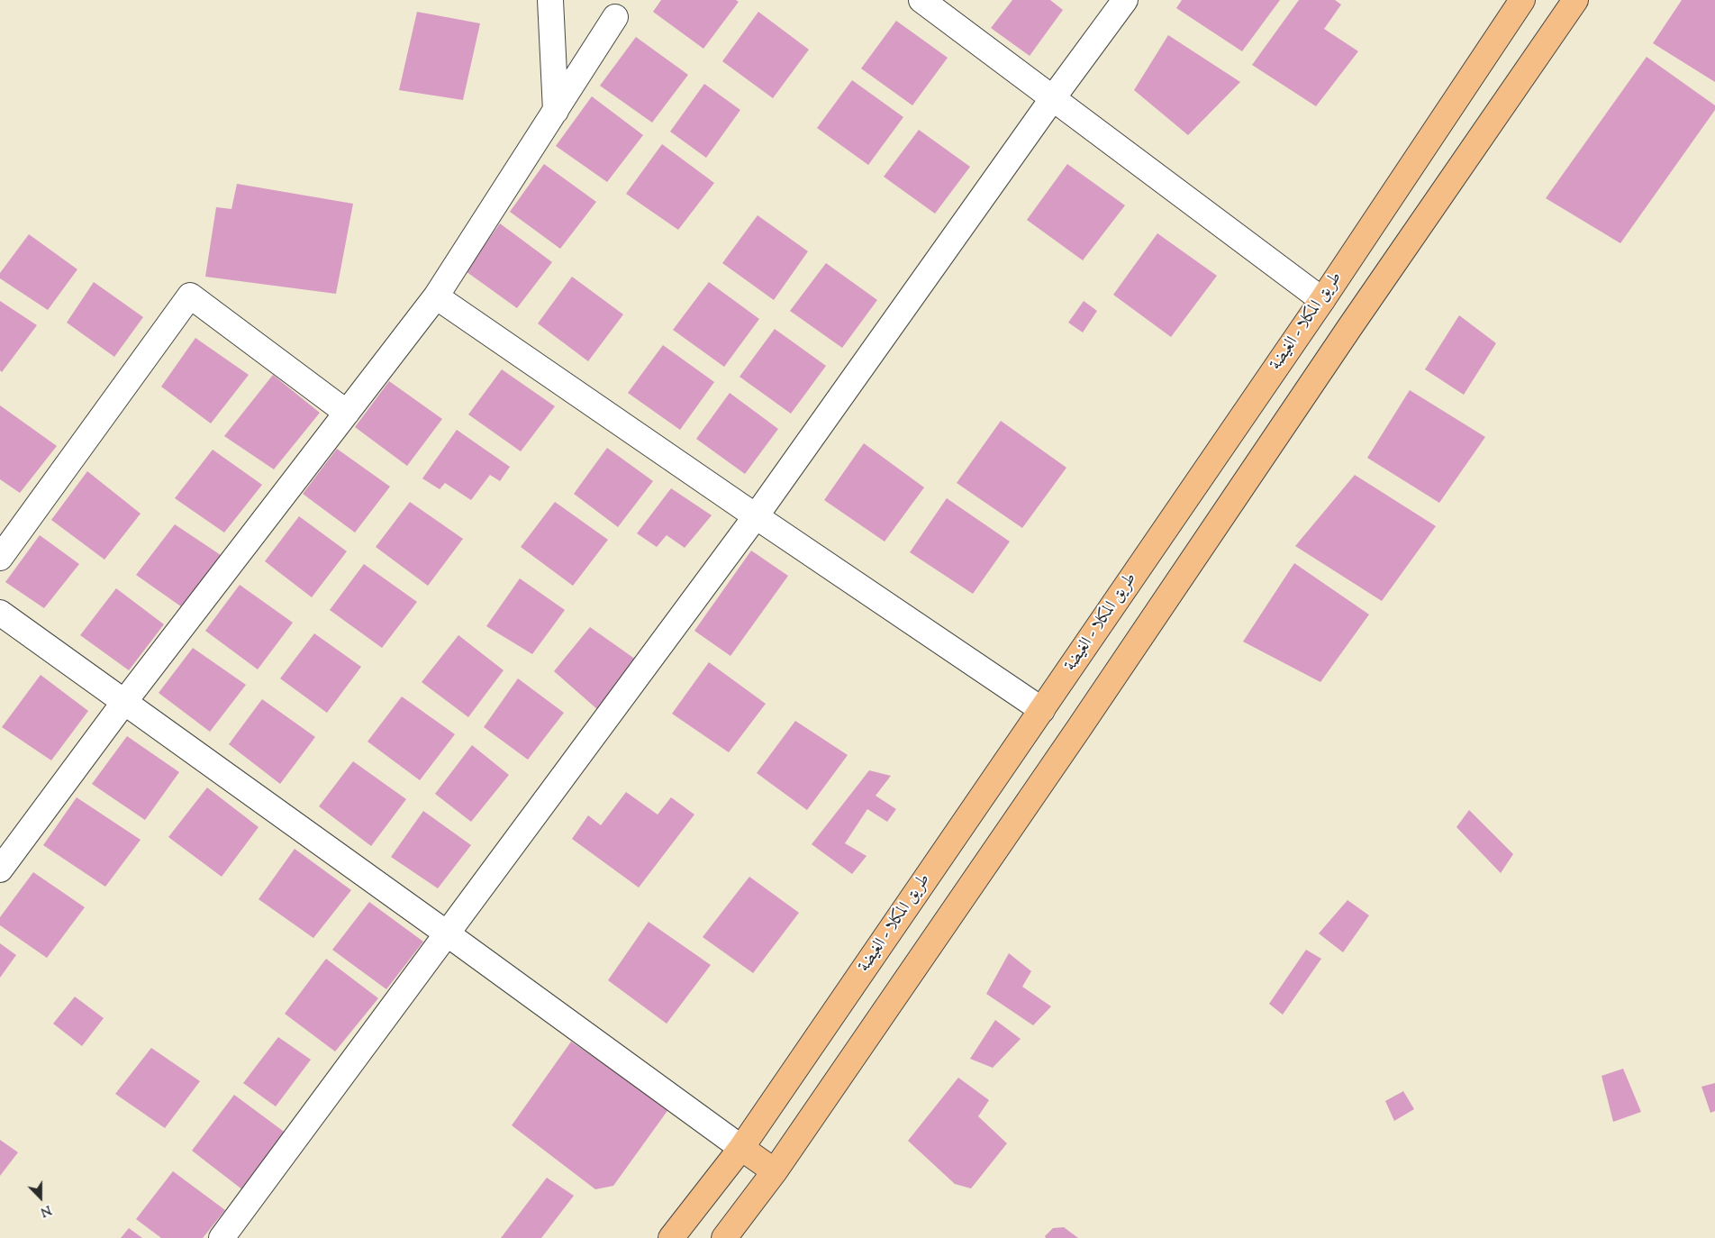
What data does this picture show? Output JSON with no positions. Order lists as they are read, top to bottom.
{
  "streets": {
    "highway": ["طريق المكلا - الغيضة"]
  },
  "north": "bottom"
}
